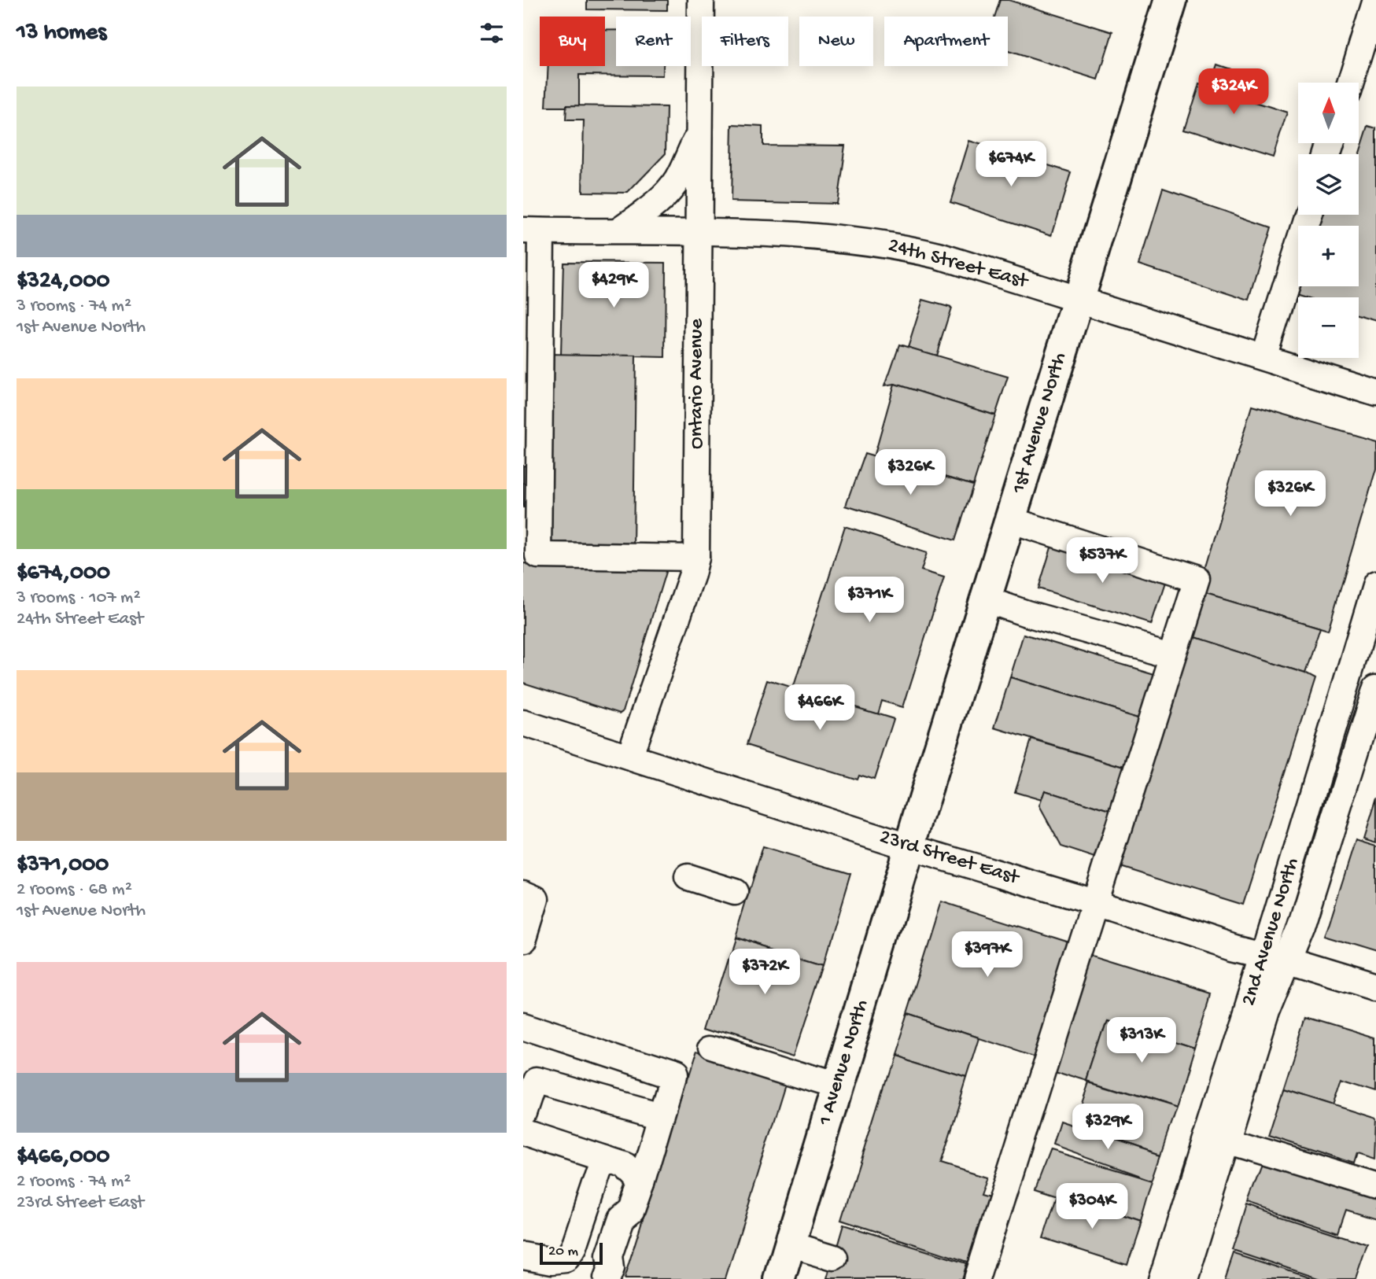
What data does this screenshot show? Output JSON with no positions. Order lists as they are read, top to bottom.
{
  "streets": {
    "main road": ["1st Avenue North", "1 Avenue North"],
    "street": [
      "24th Street East",
      "Ontario Avenue",
      "23rd Street East",
      "2nd Avenue North"
    ]
  },
  "crossings": [
    ["24th Street East", "Ontario Avenue"],
    ["24th Street East", "1st Avenue North"],
    ["Ontario Avenue", "23rd Street East"],
    ["1st Avenue North", "23rd Street East"],
    ["1st Avenue North", "1 Avenue North"],
    ["23rd Street East", "2nd Avenue North"],
    ["23rd Street East", "1 Avenue North"]
  ],
  "scale_bar": "20 m",
  "north": "top",
  "page": {
    "heading": "13 homes",
    "chip": [
      "Buy",
      "Rent",
      "Filters",
      "New",
      "Apartment"
    ],
    "list": [
      {
        "name": "$324,000",
        "note": "3 rooms · 74 m² · 1st Avenue North"
      },
      {
        "name": "$674,000",
        "note": "3 rooms · 107 m² · 24th Street East"
      },
      {
        "name": "$371,000",
        "note": "2 rooms · 68 m² · 1st Avenue North"
      },
      {
        "name": "$466,000",
        "note": "2 rooms · 74 m² · 23rd Street East"
      }
    ],
    "price": [
      "$324K",
      "$674K",
      "$429K",
      "$326K",
      "$326K",
      "$537K",
      "$371K",
      "$466K",
      "$397K",
      "$372K",
      "$313K",
      "$329K",
      "$304K"
    ],
    "map_buttons": ["+", "−"],
    "scale": "20 m"
  }
}
